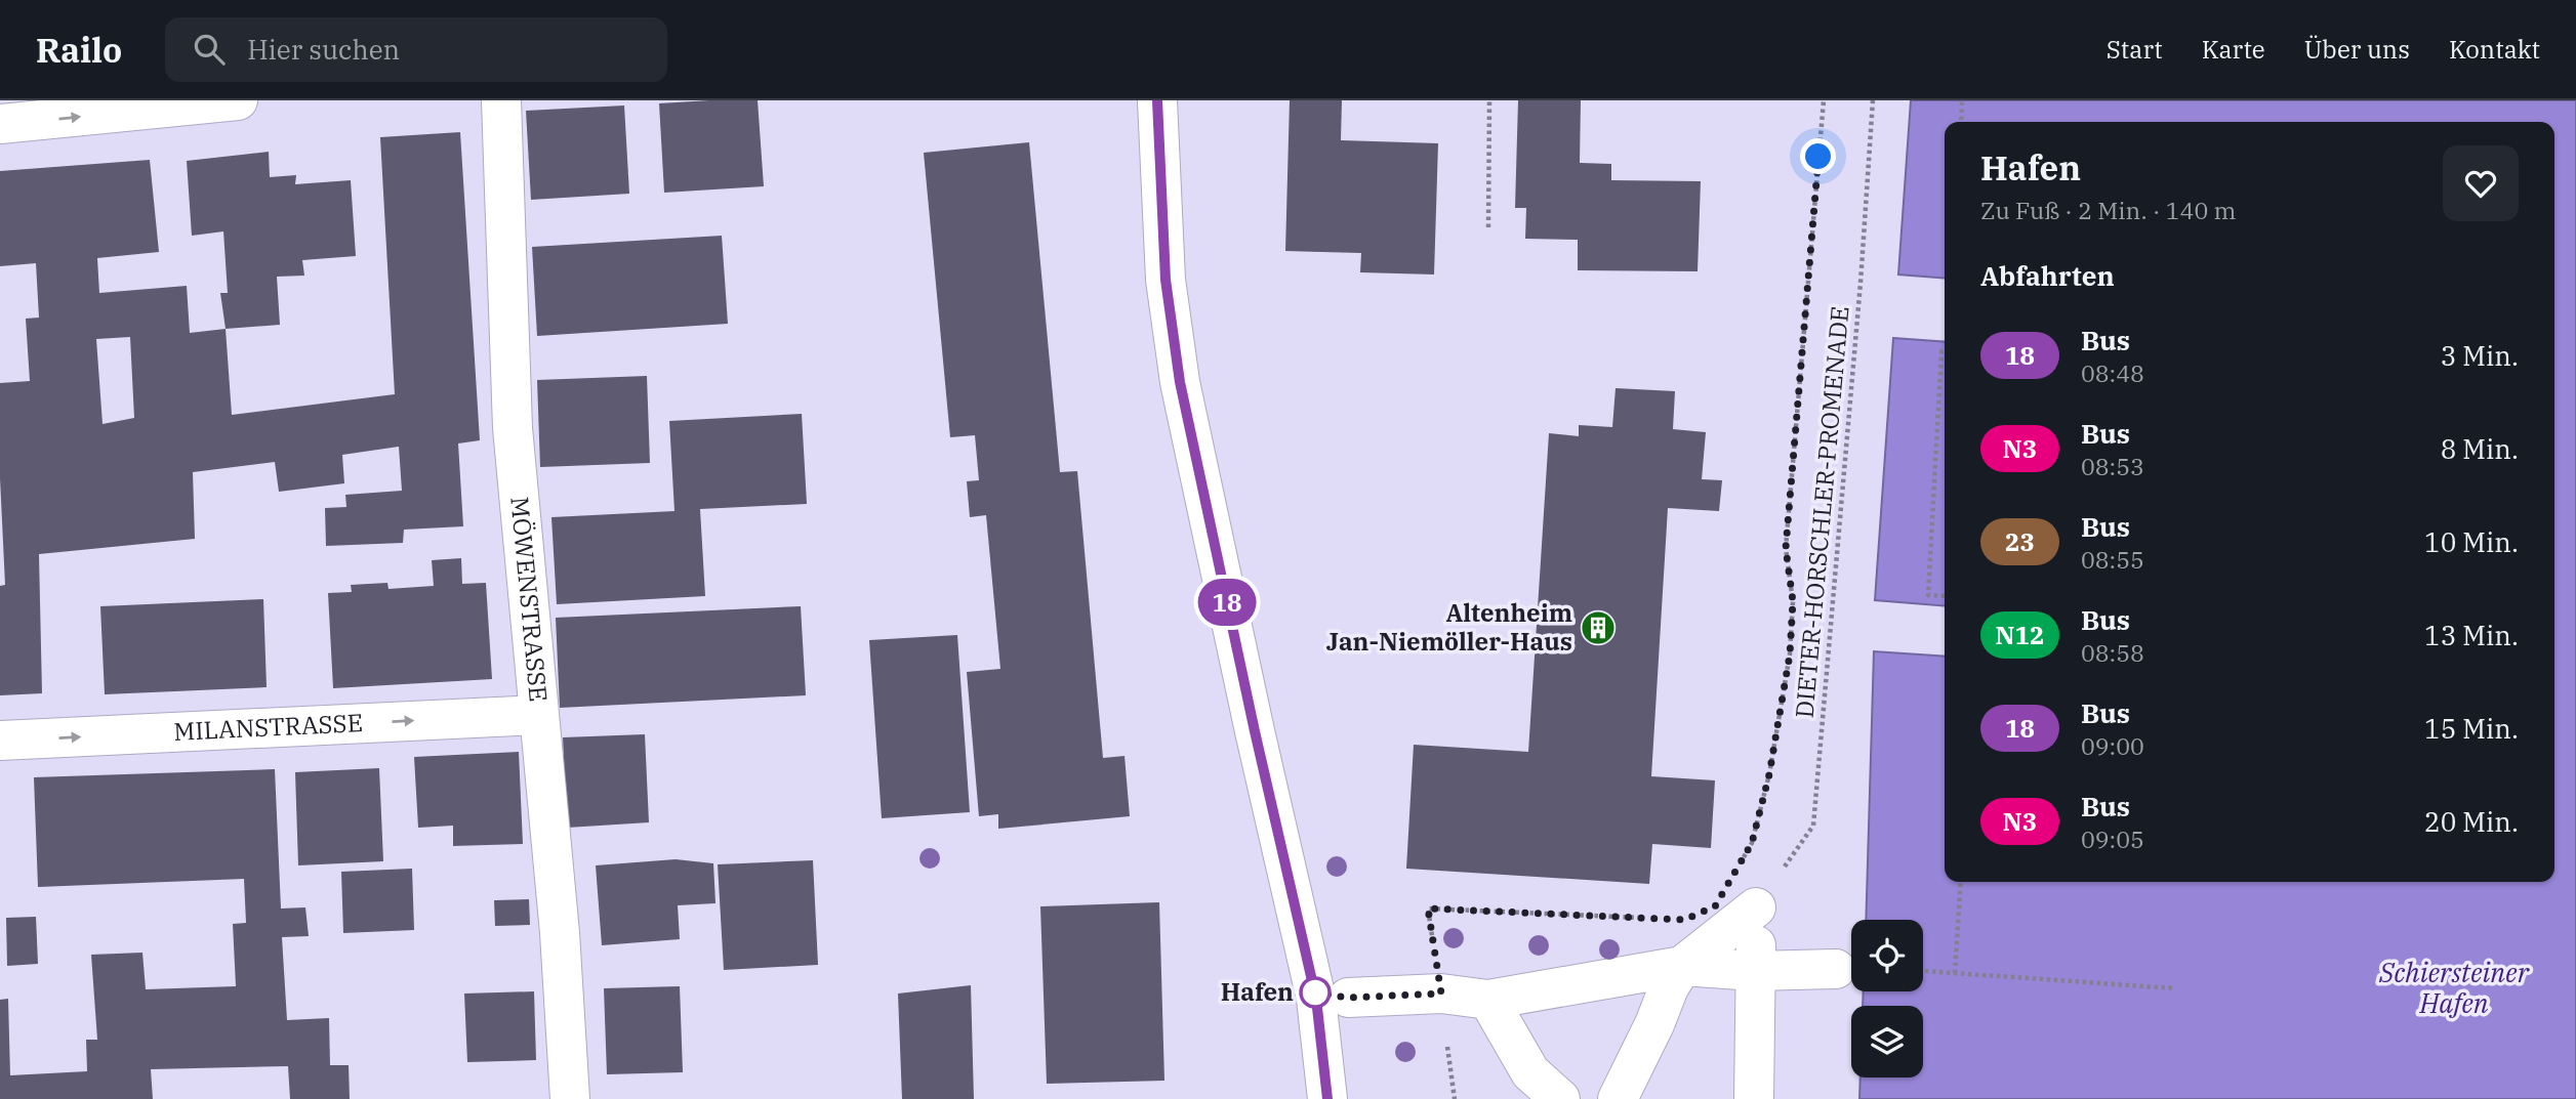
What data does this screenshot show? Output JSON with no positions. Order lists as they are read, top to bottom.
{
  "streets": {
    "street": ["MÖWENSTRASSE", "MILANSTRASSE"],
    "path": ["DIETER-HORSCHLER-PROMENADE"]
  },
  "crossings": [
    ["MÖWENSTRASSE", "MILANSTRASSE"]
  ],
  "one_way": ["MILANSTRASSE"],
  "water": ["Schiersteiner Hafen"],
  "places": {
    "building": ["Altenheim Jan-Niemöller-Haus"],
    "other": ["Hafen"]
  },
  "lines": ["bus line 18"],
  "page": {
    "header": "Railo",
    "search": "Hier suchen",
    "nav": [
      "Start",
      "Karte",
      "Über uns",
      "Kontakt"
    ],
    "on_map": "18",
    "heading": [
      ["Hafen", "Zu Fuß · 2 Min. · 140 m"],
      "Abfahrten"
    ],
    "list": [
      {
        "mark": "18",
        "name": "Bus",
        "note": "08:48",
        "value": "3 Min."
      },
      {
        "mark": "N3",
        "name": "Bus",
        "note": "08:53",
        "value": "8 Min."
      },
      {
        "mark": "23",
        "name": "Bus",
        "note": "08:55",
        "value": "10 Min."
      },
      {
        "mark": "N12",
        "name": "Bus",
        "note": "08:58",
        "value": "13 Min."
      },
      {
        "mark": "18",
        "name": "Bus",
        "note": "09:00",
        "value": "15 Min."
      },
      {
        "mark": "N3",
        "name": "Bus",
        "note": "09:05",
        "value": "20 Min."
      }
    ]
  }
}
